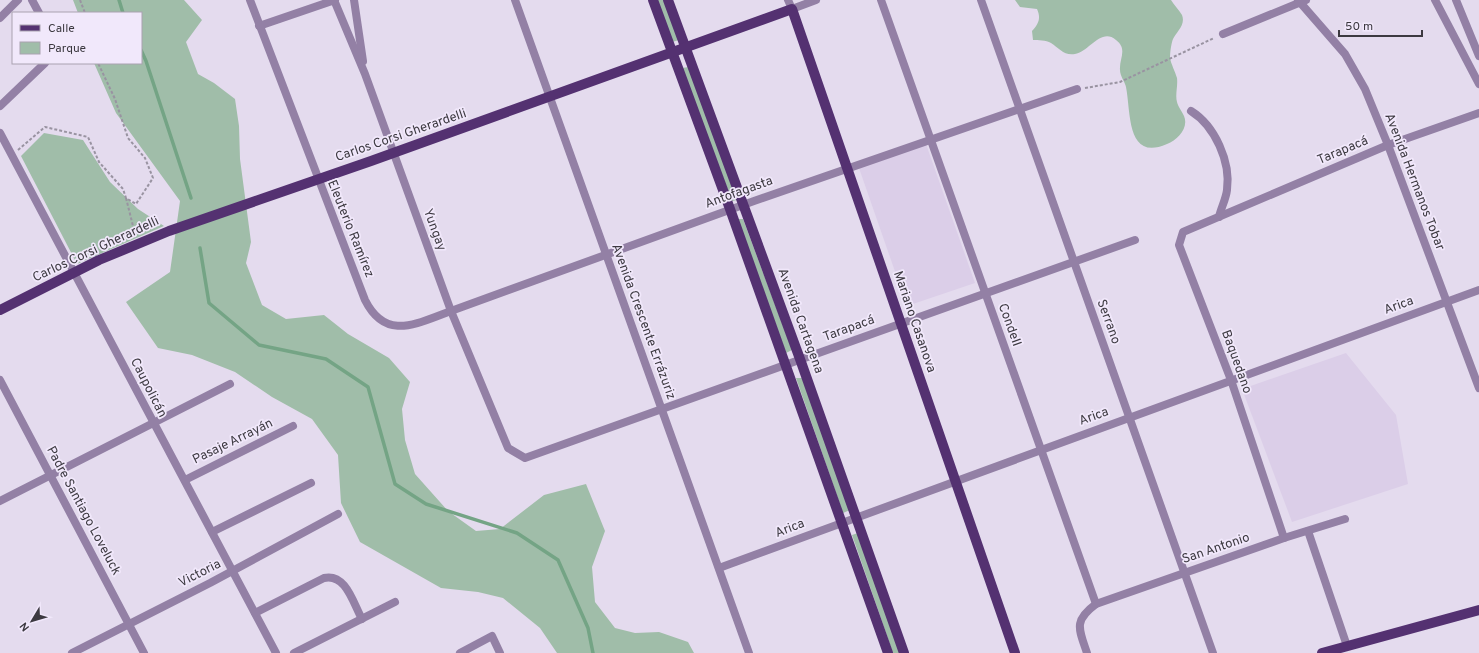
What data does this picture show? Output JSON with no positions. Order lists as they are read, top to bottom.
{
  "streets": {
    "main road": ["Carlos Corsi Gherardelli", "Avenida Cartagena", "Mariano Casanova"],
    "street": [
      "Tarapacá",
      "Avenida Hermanos Tobar",
      "Antofagasta",
      "Eleuterio Ramírez",
      "Yungay",
      "Arica",
      "Avenida Crescente Errázuriz",
      "Serrano",
      "Condell",
      "Baquedano",
      "Caupolicán",
      "Pasaje Arrayán",
      "Padre Santiago Loveluck",
      "San Antonio",
      "Victoria"
    ]
  },
  "crossings": [
    ["Carlos Corsi Gherardelli", "Eleuterio Ramírez"],
    ["Carlos Corsi Gherardelli", "Yungay"],
    ["Carlos Corsi Gherardelli", "Avenida Cartagena"],
    ["Carlos Corsi Gherardelli", "Avenida Crescente Errázuriz"],
    ["Carlos Corsi Gherardelli", "Mariano Casanova"],
    ["Carlos Corsi Gherardelli", "Caupolicán"],
    ["Tarapacá", "Avenida Hermanos Tobar"],
    ["Tarapacá", "Yungay"],
    ["Tarapacá", "Avenida Cartagena"],
    ["Tarapacá", "Avenida Crescente Errázuriz"],
    ["Tarapacá", "Mariano Casanova"],
    ["Tarapacá", "Serrano"],
    ["Tarapacá", "Condell"],
    ["Tarapacá", "Baquedano"],
    ["Avenida Hermanos Tobar", "Arica"],
    ["Antofagasta", "Eleuterio Ramírez"],
    ["Antofagasta", "Yungay"],
    ["Antofagasta", "Avenida Cartagena"],
    ["Antofagasta", "Avenida Crescente Errázuriz"],
    ["Antofagasta", "Mariano Casanova"],
    ["Antofagasta", "Serrano"],
    ["Antofagasta", "Condell"],
    ["Arica", "Avenida Cartagena"],
    ["Arica", "Avenida Crescente Errázuriz"],
    ["Arica", "Mariano Casanova"],
    ["Arica", "Serrano"],
    ["Arica", "Condell"],
    ["Arica", "Baquedano"],
    ["Serrano", "San Antonio"],
    ["Condell", "San Antonio"],
    ["Baquedano", "San Antonio"],
    ["Caupolicán", "Pasaje Arrayán"],
    ["Caupolicán", "Victoria"],
    ["Padre Santiago Loveluck", "Victoria"]
  ],
  "legend": ["Calle", "Parque"],
  "scale_bar": "50 m",
  "north": "bottom left"
}
